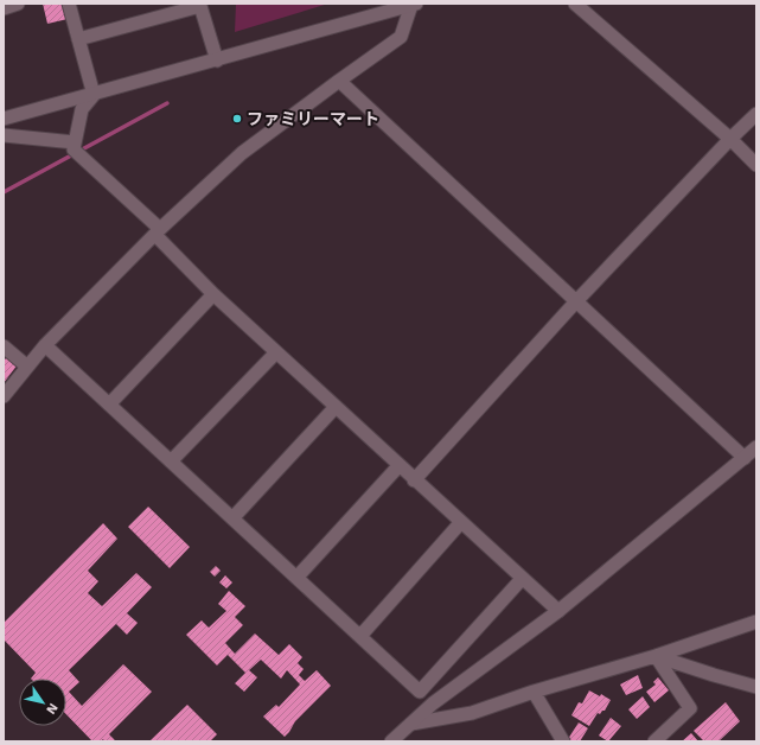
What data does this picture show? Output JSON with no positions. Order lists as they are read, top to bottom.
{
  "places": ["ファミリーマート"],
  "north": "bottom right"
}
